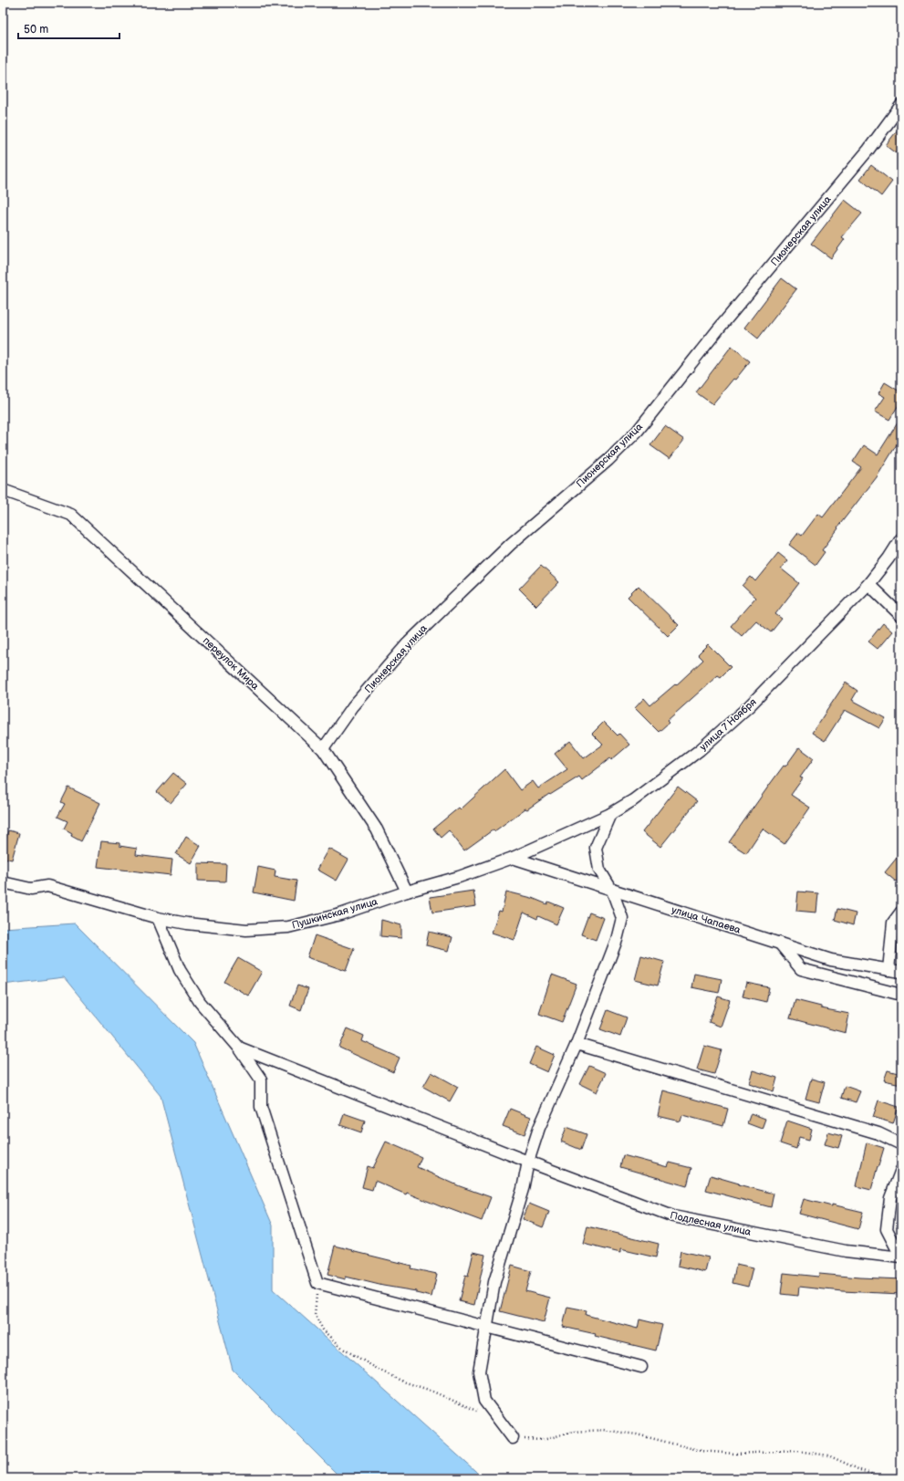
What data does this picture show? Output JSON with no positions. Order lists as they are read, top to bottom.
{
  "streets": {
    "street": [
      "Пионерская улица",
      "переулок Мира",
      "улица 7 Ноября",
      "Пушкинская улица",
      "улица Чапаева",
      "Подлесная улица"
    ]
  },
  "crossings": [
    ["Пионерская улица", "переулок Мира"],
    ["переулок Мира", "Пушкинская улица"],
    ["улица 7 Ноября", "Пушкинская улица"],
    ["улица 7 Ноября", "улица Чапаева"],
    ["Пушкинская улица", "улица Чапаева"]
  ],
  "scale_bar": "50 m"
}
